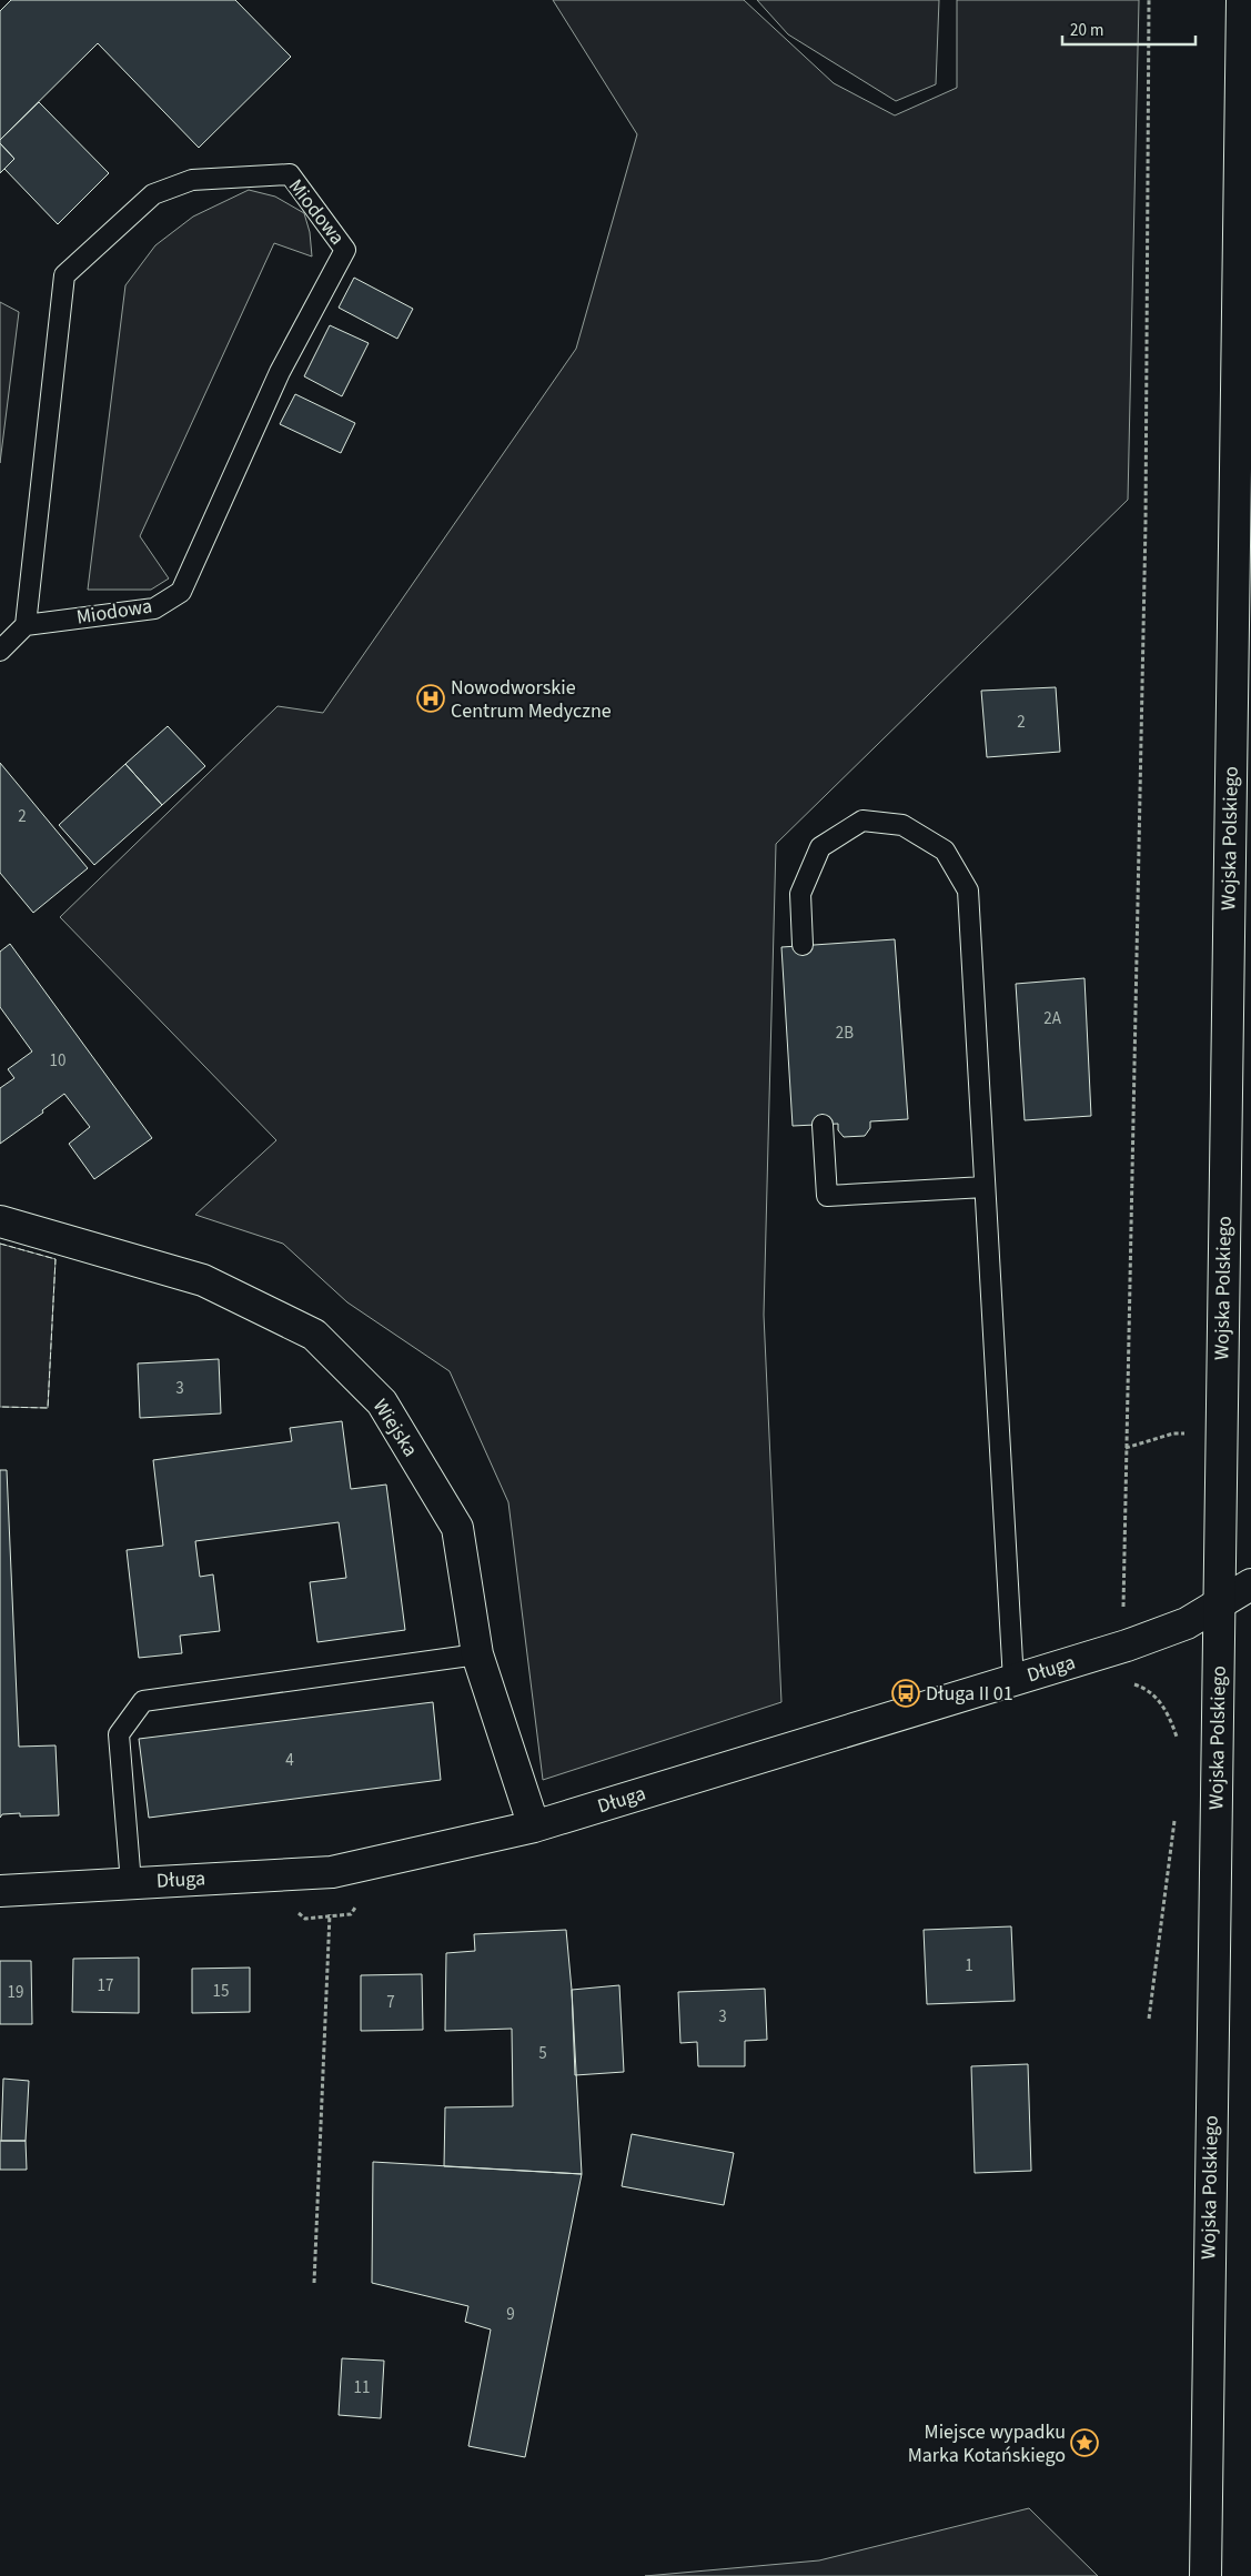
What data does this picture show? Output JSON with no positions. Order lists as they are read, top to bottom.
{
  "streets": {
    "main road": ["Wojska Polskiego", "Wiejska", "Długa"],
    "lane": ["Miodowa"]
  },
  "crossings": [
    ["Wojska Polskiego", "Długa"],
    ["Wiejska", "Długa"]
  ],
  "places": {
    "hospital": ["Nowodworskie Centrum Medyczne"],
    "bus stop": ["Długa II 01"],
    "place": ["Miejsce wypadku Marka Kotańskiego"]
  },
  "house_numbers": [
    "2",
    "2",
    "2A",
    "2B",
    "10",
    "3",
    "4",
    "1",
    "17",
    "15",
    "19",
    "7",
    "3",
    "5",
    "9",
    "11"
  ],
  "scale_bar": "20 m"
}
